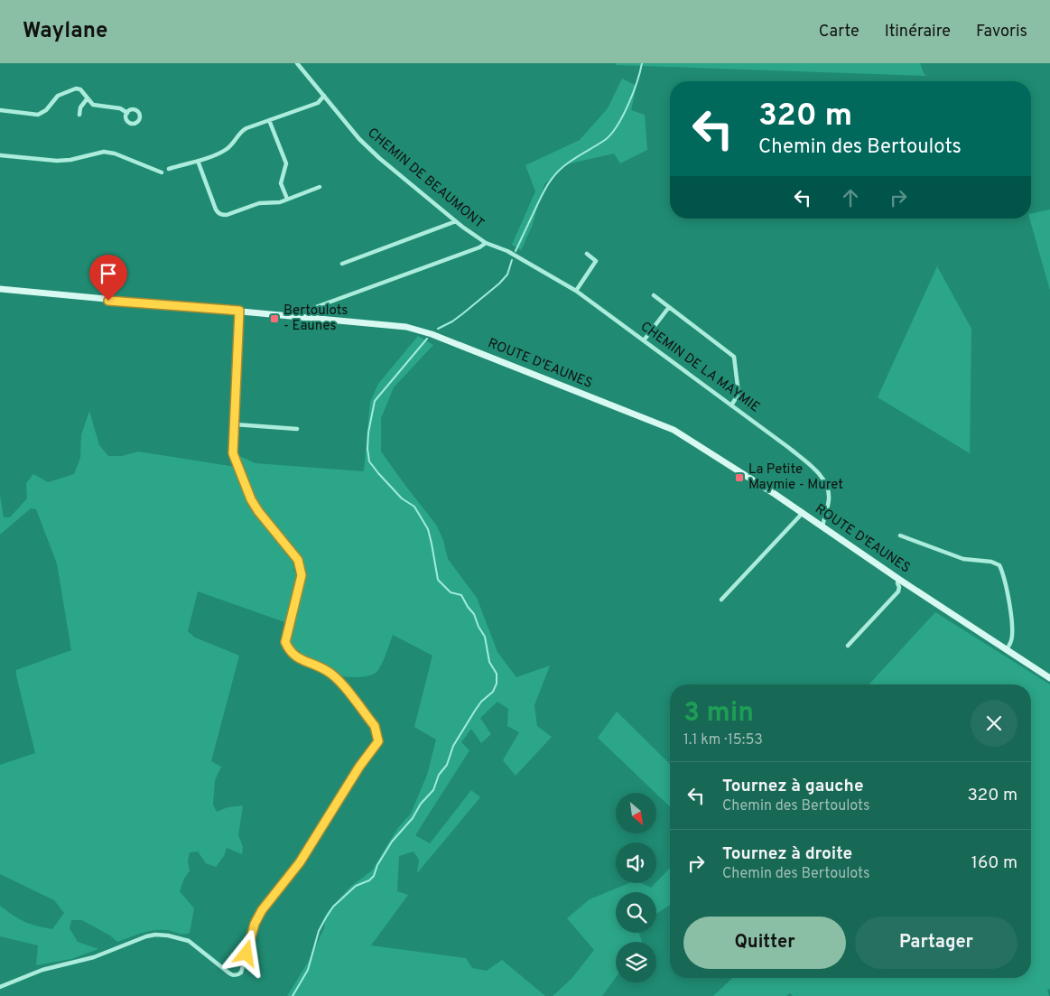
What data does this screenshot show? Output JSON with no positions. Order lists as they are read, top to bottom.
{
  "streets": {
    "main road": ["ROUTE D'EAUNES"],
    "street": ["CHEMIN DE BEAUMONT", "CHEMIN DE LA MAYMIE"]
  },
  "crossings": [
    ["CHEMIN DE BEAUMONT", "CHEMIN DE LA MAYMIE"],
    ["ROUTE D'EAUNES", "CHEMIN DE LA MAYMIE"]
  ],
  "places": {
    "transit": ["Bertoulots - Eaunes", "La Petite Maymie - Muret"]
  },
  "north": "bottom right",
  "page": {
    "header": "Waylane",
    "nav": ["Carte", "Itinéraire", "Favoris"],
    "turn": ["320 m", "Chemin des Bertoulots"],
    "heading": ["3 min", "1.1 km · 15:53"],
    "list": [
      {
        "name": "Tournez à gauche",
        "note": "Chemin des Bertoulots",
        "value": "320 m"
      },
      {
        "name": "Tournez à droite",
        "note": "Chemin des Bertoulots",
        "value": "160 m"
      }
    ],
    "buttons": ["Quitter", "Partager"]
  }
}
